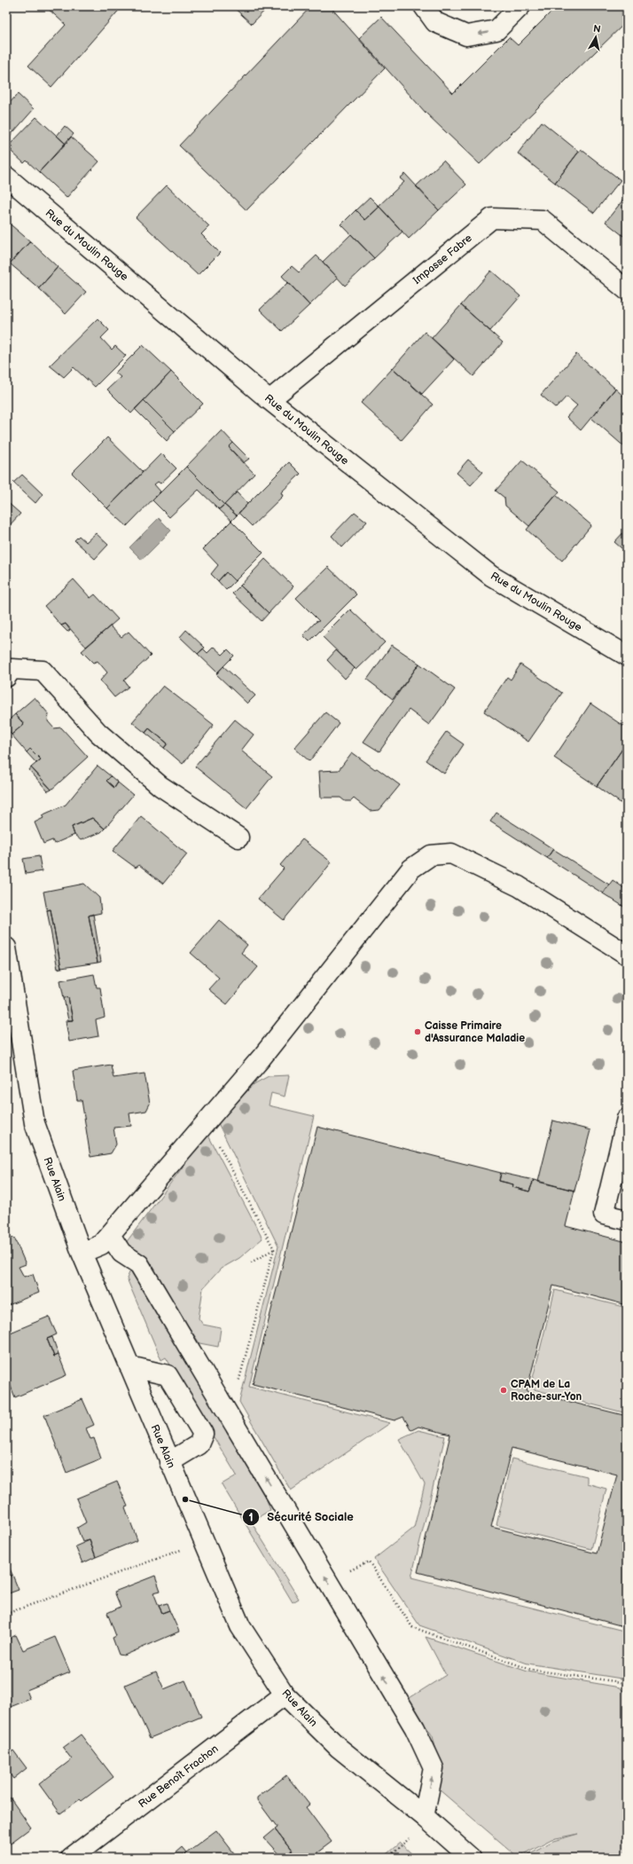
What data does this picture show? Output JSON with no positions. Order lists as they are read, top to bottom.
{
  "streets": {
    "street": [
      "Rue du Moulin Rouge",
      "Impasse Fabre",
      "Rue Alain",
      "Rue Benoît Frachon"
    ]
  },
  "crossings": [
    ["Rue du Moulin Rouge", "Impasse Fabre"],
    ["Rue Alain", "Rue Benoît Frachon"]
  ],
  "places": ["Caisse Primaire d'Assurance Maladie", "CPAM de La Roche-sur-Yon", "Sécurité Sociale"],
  "north": "top"
}
